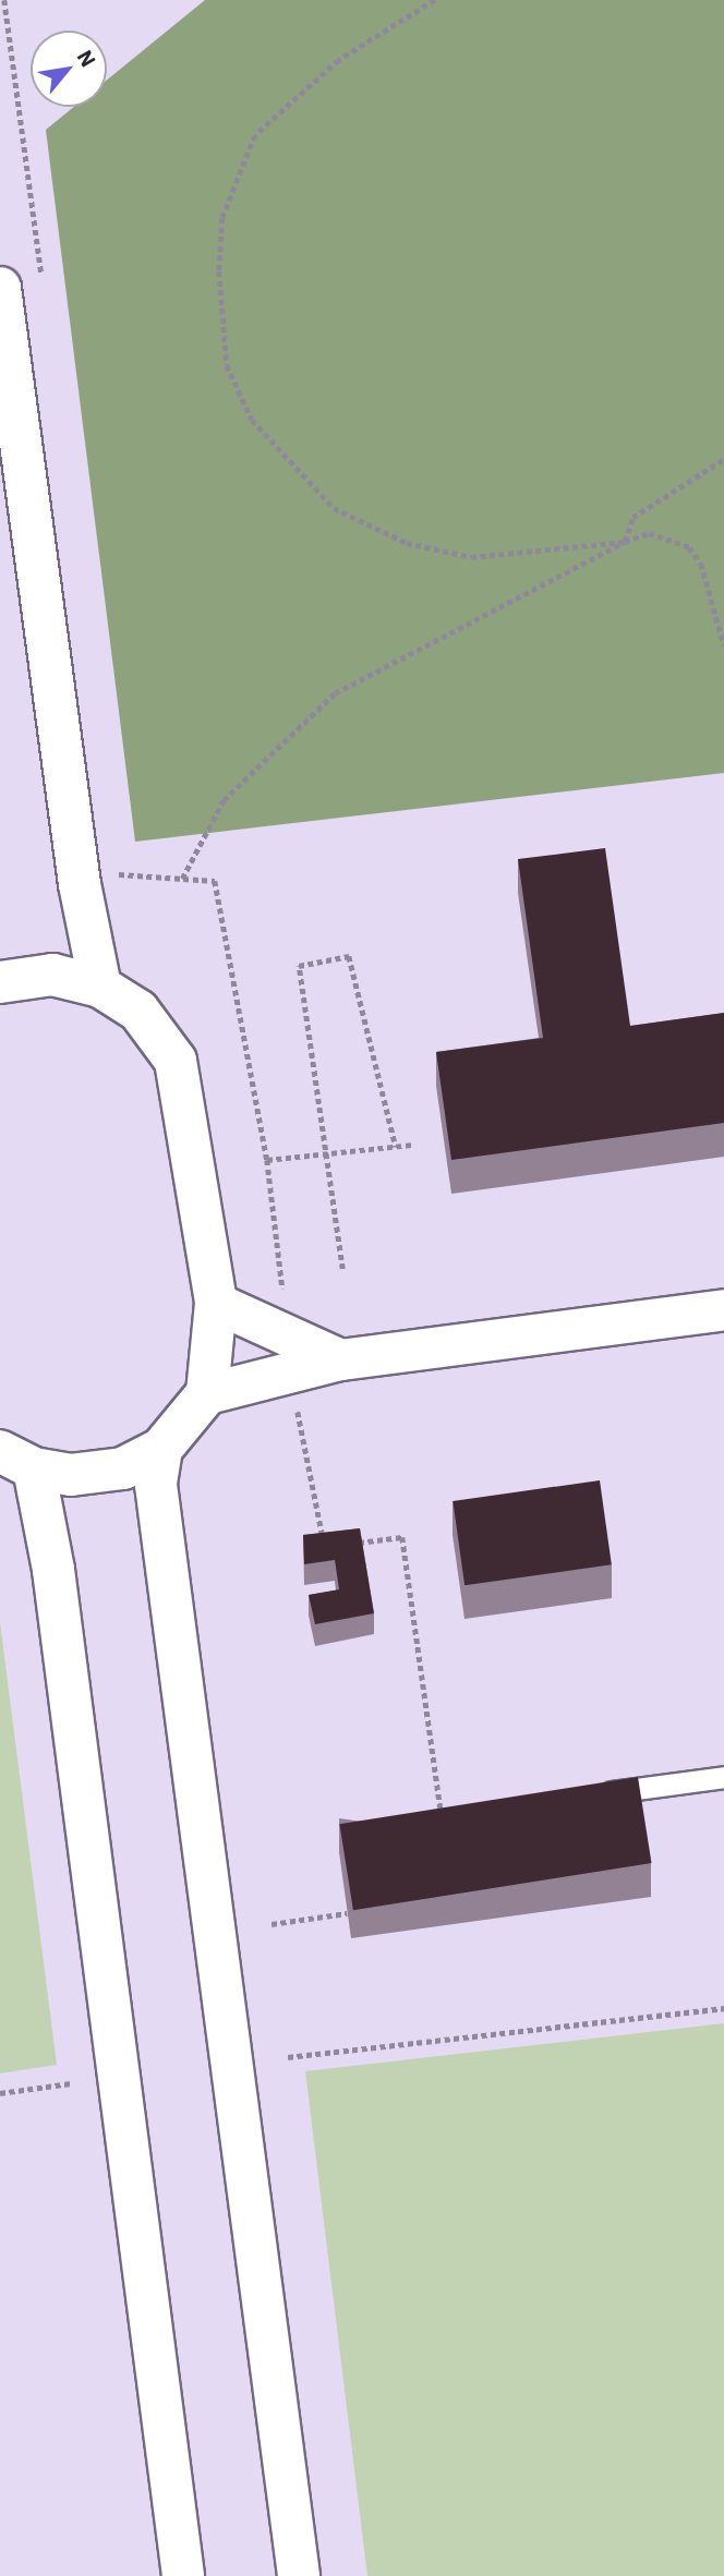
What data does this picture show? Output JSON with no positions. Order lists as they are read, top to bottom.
{
  "north": "top right"
}
